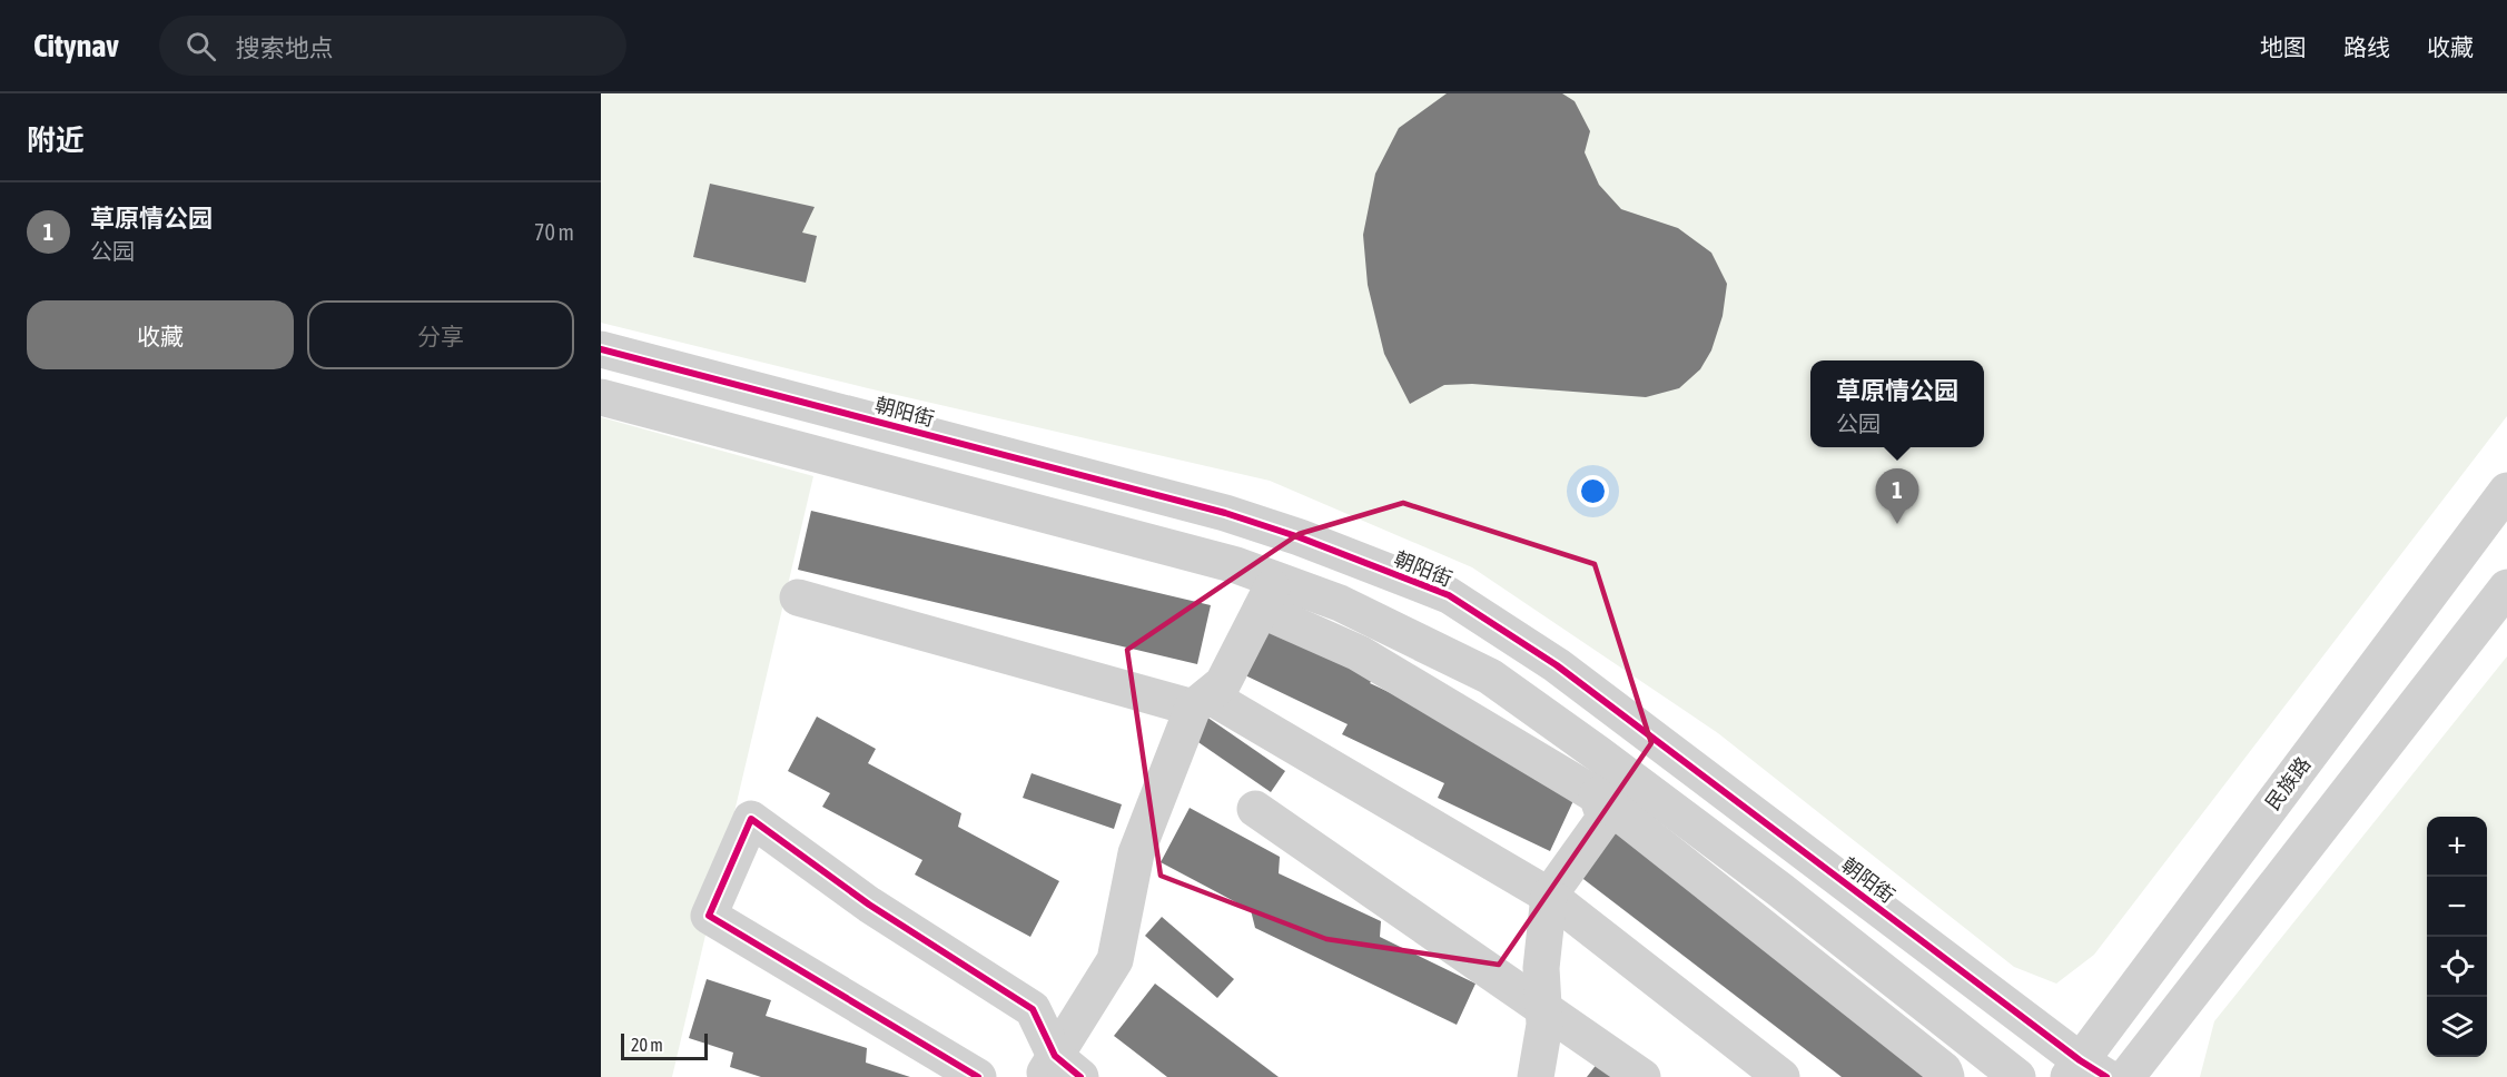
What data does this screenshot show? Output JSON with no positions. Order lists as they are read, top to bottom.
{
  "streets": {
    "street": ["朝阳街", "民族路"]
  },
  "crossings": [
    ["朝阳街", "民族路"]
  ],
  "scale_bar": "20 m",
  "page": {
    "header": "Citynav",
    "search": "搜索地点",
    "nav": ["地图", "路线", "收藏"],
    "heading": "附近",
    "list": [
      {
        "mark": "1",
        "name": "草原情公园",
        "note": "公园",
        "value": "70 m"
      }
    ],
    "buttons": ["收藏", "分享"],
    "popup": ["草原情公园", "公园"],
    "pins": "1",
    "map_buttons": ["+", "−"],
    "scale": "20 m"
  }
}
